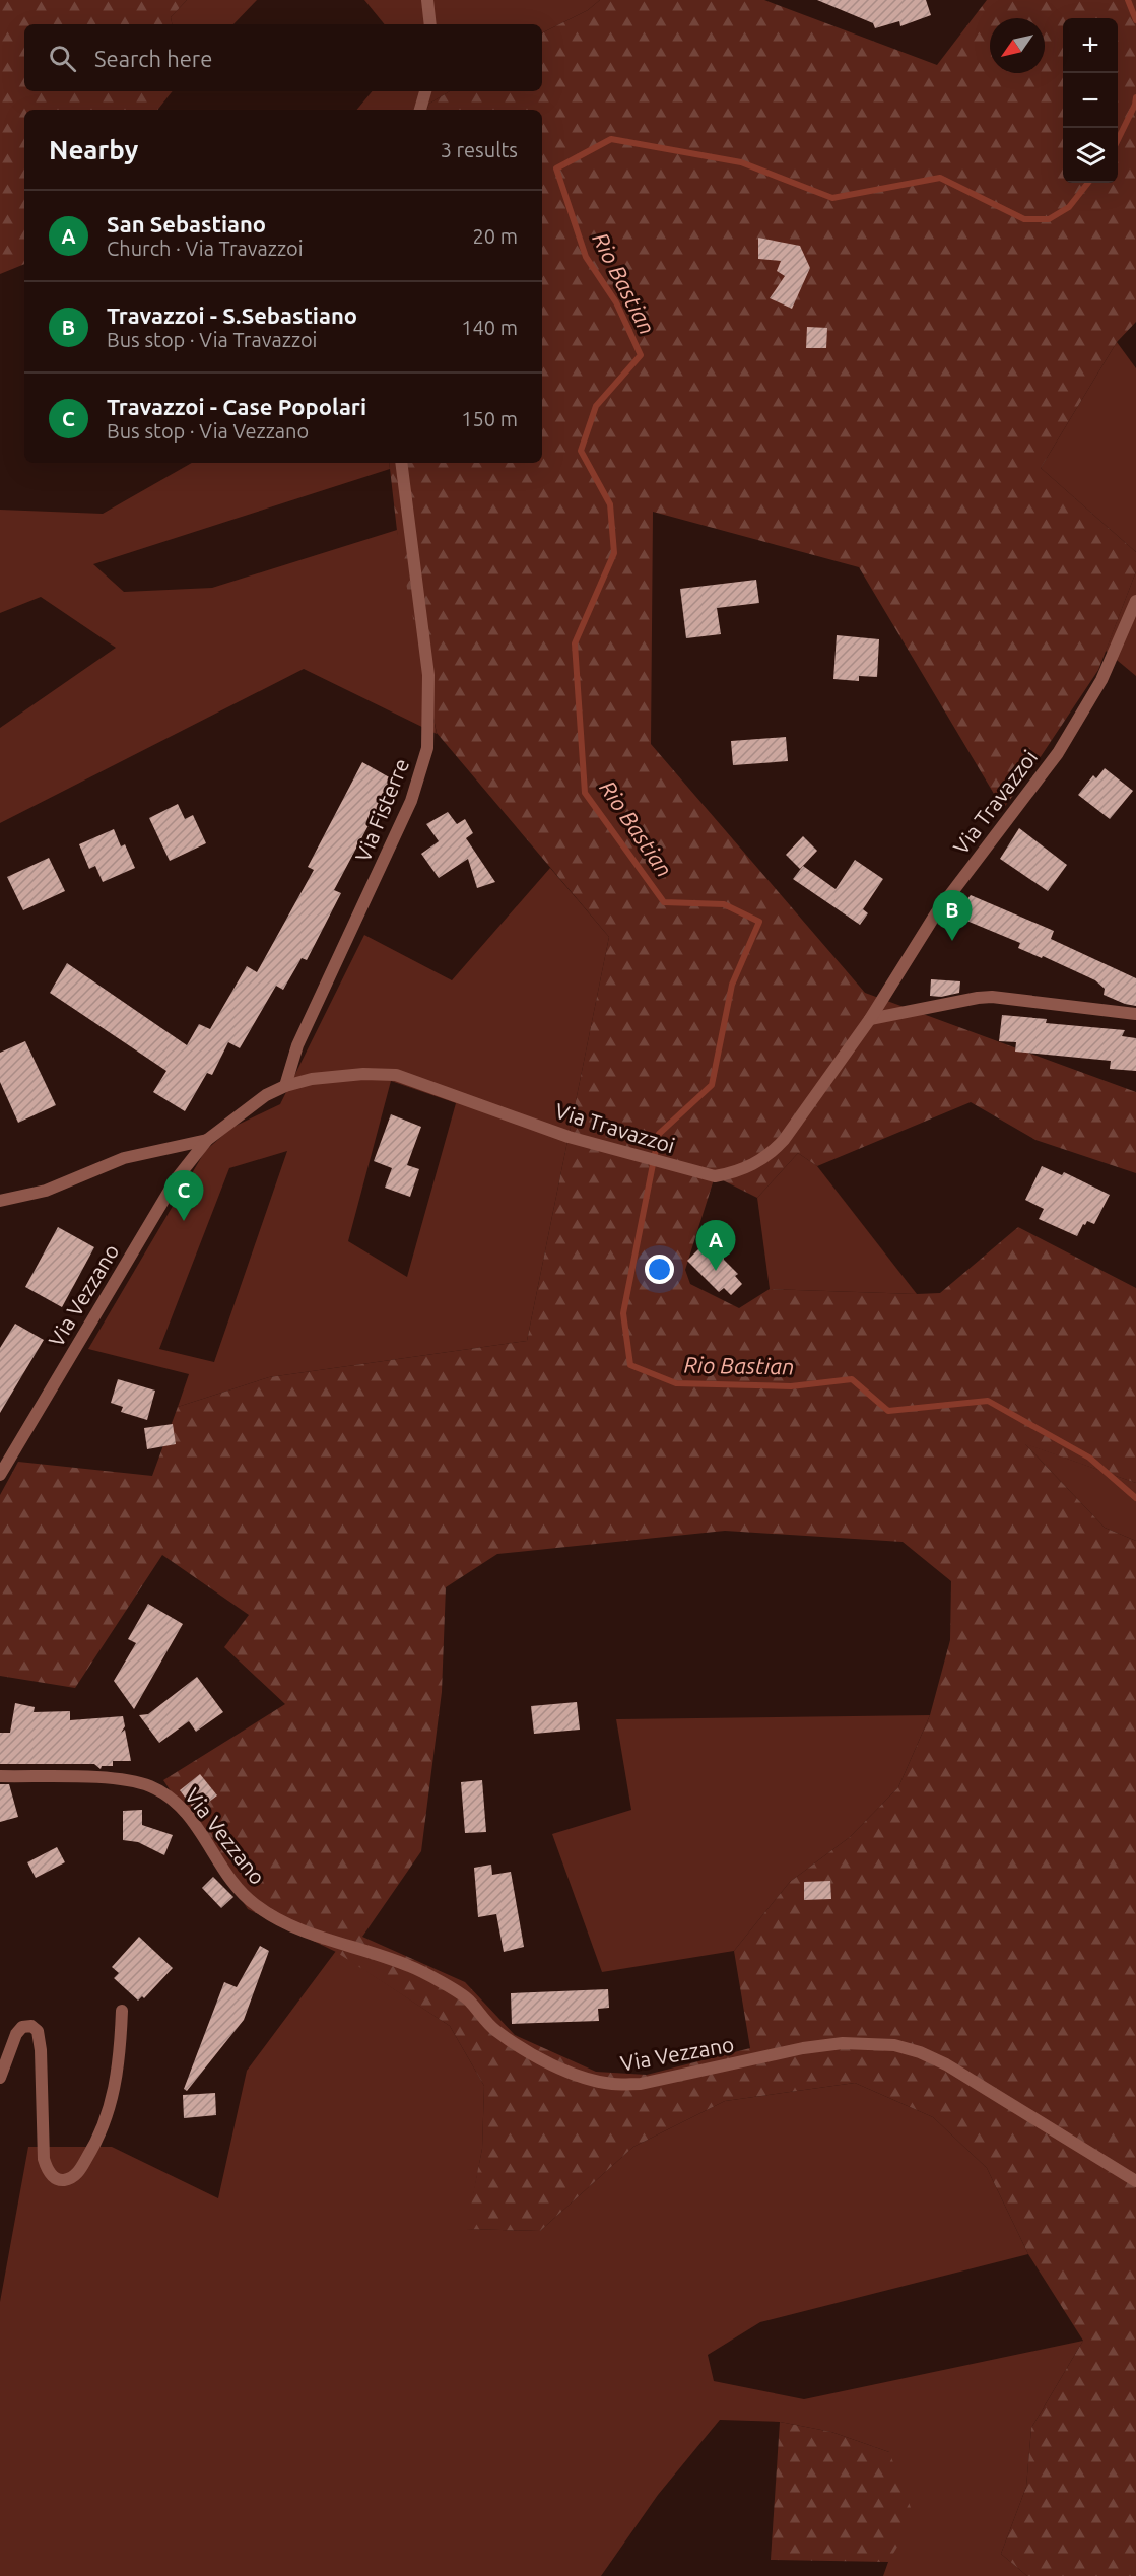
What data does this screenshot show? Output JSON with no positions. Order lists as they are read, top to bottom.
{
  "streets": {
    "street": ["Via Travazzoi", "Via Fisterre", "Via Vezzano"]
  },
  "crossings": [
    ["Via Travazzoi", "Via Fisterre"],
    ["Via Travazzoi", "Via Vezzano"],
    ["Via Fisterre", "Via Vezzano"]
  ],
  "water": ["Rio Bastian"],
  "north": "bottom left",
  "page": {
    "map_buttons": ["+", "−"],
    "search": "Search here",
    "heading": ["Nearby", "3 results"],
    "list": [
      {
        "mark": "A",
        "name": "San Sebastiano",
        "note": "Church · Via Travazzoi",
        "value": "20 m"
      },
      {
        "mark": "B",
        "name": "Travazzoi - S.Sebastiano",
        "note": "Bus stop · Via Travazzoi",
        "value": "140 m"
      },
      {
        "mark": "C",
        "name": "Travazzoi - Case Popolari",
        "note": "Bus stop · Via Vezzano",
        "value": "150 m"
      }
    ],
    "pins": ["B", "C", "A"]
  }
}
